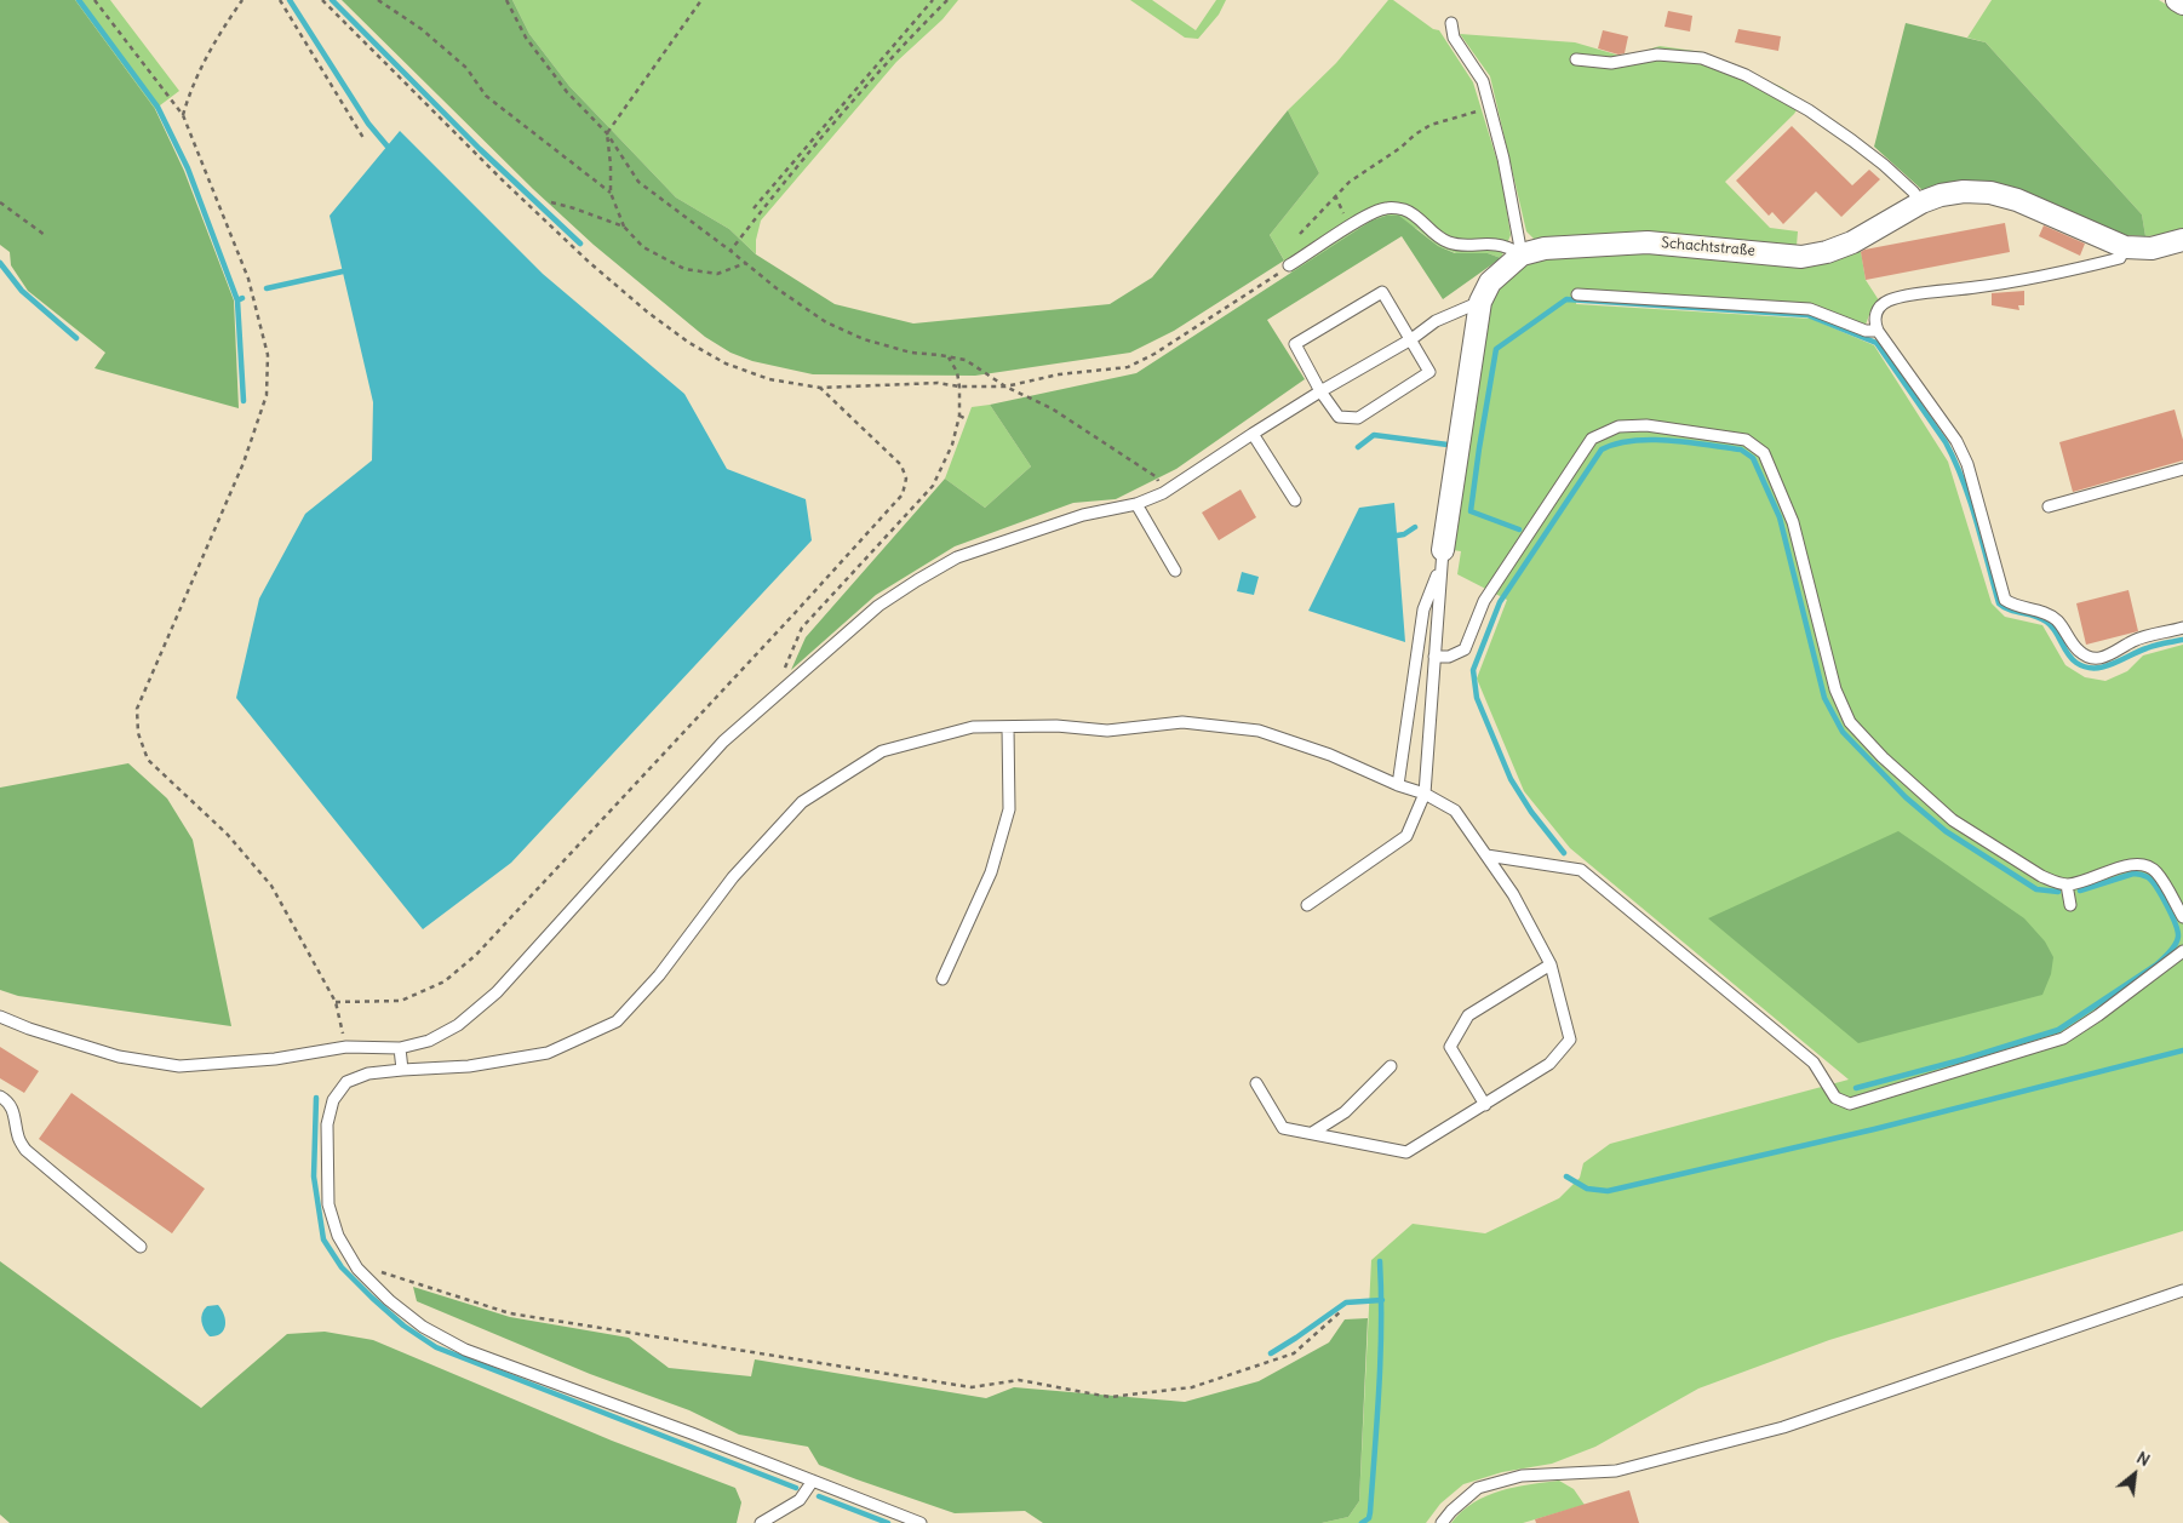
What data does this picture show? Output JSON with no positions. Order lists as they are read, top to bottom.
{
  "streets": {
    "street": ["Schachtstraße"]
  },
  "north": "top right"
}
